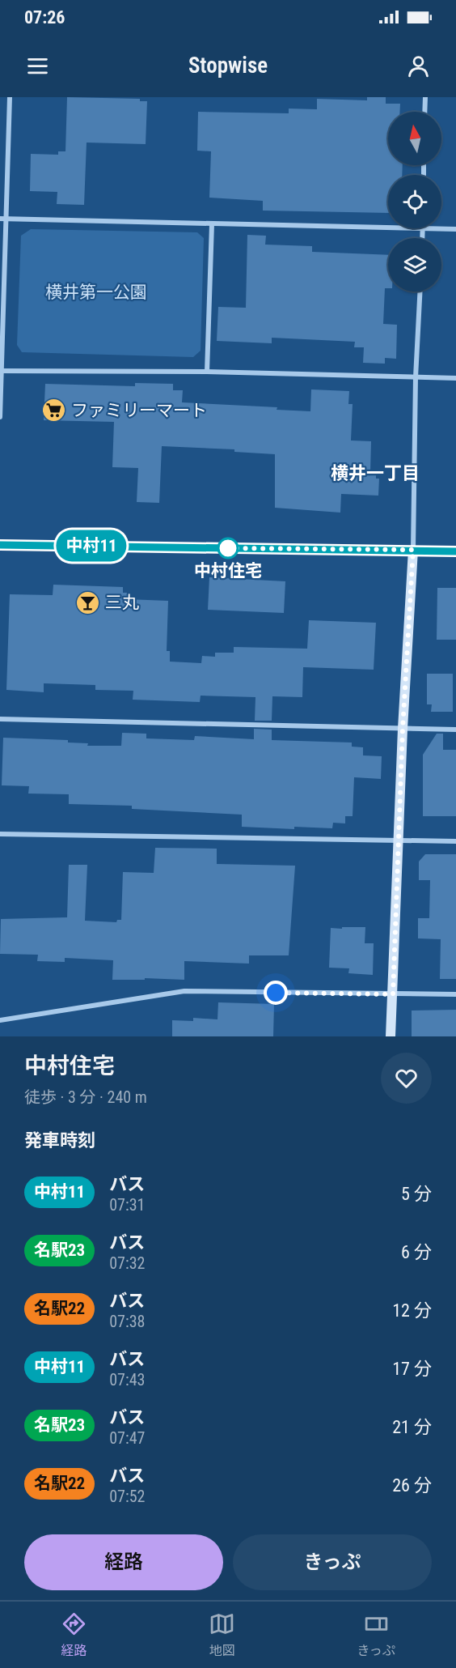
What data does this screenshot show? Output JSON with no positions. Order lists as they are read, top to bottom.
{
  "districts": ["横井一丁目"],
  "parks": ["横井第一公園"],
  "places": {
    "supermarket": ["ファミリーマート"],
    "other": ["中村住宅"],
    "bar": ["三丸"]
  },
  "lines": ["bus line 中村11"],
  "north": "top",
  "page": {
    "status": "07:26",
    "header": "Stopwise",
    "on_map": "中村11",
    "heading": [
      ["中村住宅", "徒歩 · 3 分 · 240 m"],
      "発車時刻"
    ],
    "list": [
      {
        "mark": "中村11",
        "name": "バス",
        "note": "07:31",
        "value": "5 分"
      },
      {
        "mark": "名駅23",
        "name": "バス",
        "note": "07:32",
        "value": "6 分"
      },
      {
        "mark": "名駅22",
        "name": "バス",
        "note": "07:38",
        "value": "12 分"
      },
      {
        "mark": "中村11",
        "name": "バス",
        "note": "07:43",
        "value": "17 分"
      },
      {
        "mark": "名駅23",
        "name": "バス",
        "note": "07:47",
        "value": "21 分"
      },
      {
        "mark": "名駅22",
        "name": "バス",
        "note": "07:52",
        "value": "26 分"
      }
    ],
    "buttons": ["経路", "きっぷ"],
    "tabs": ["経路", "地図", "きっぷ"]
  }
}
